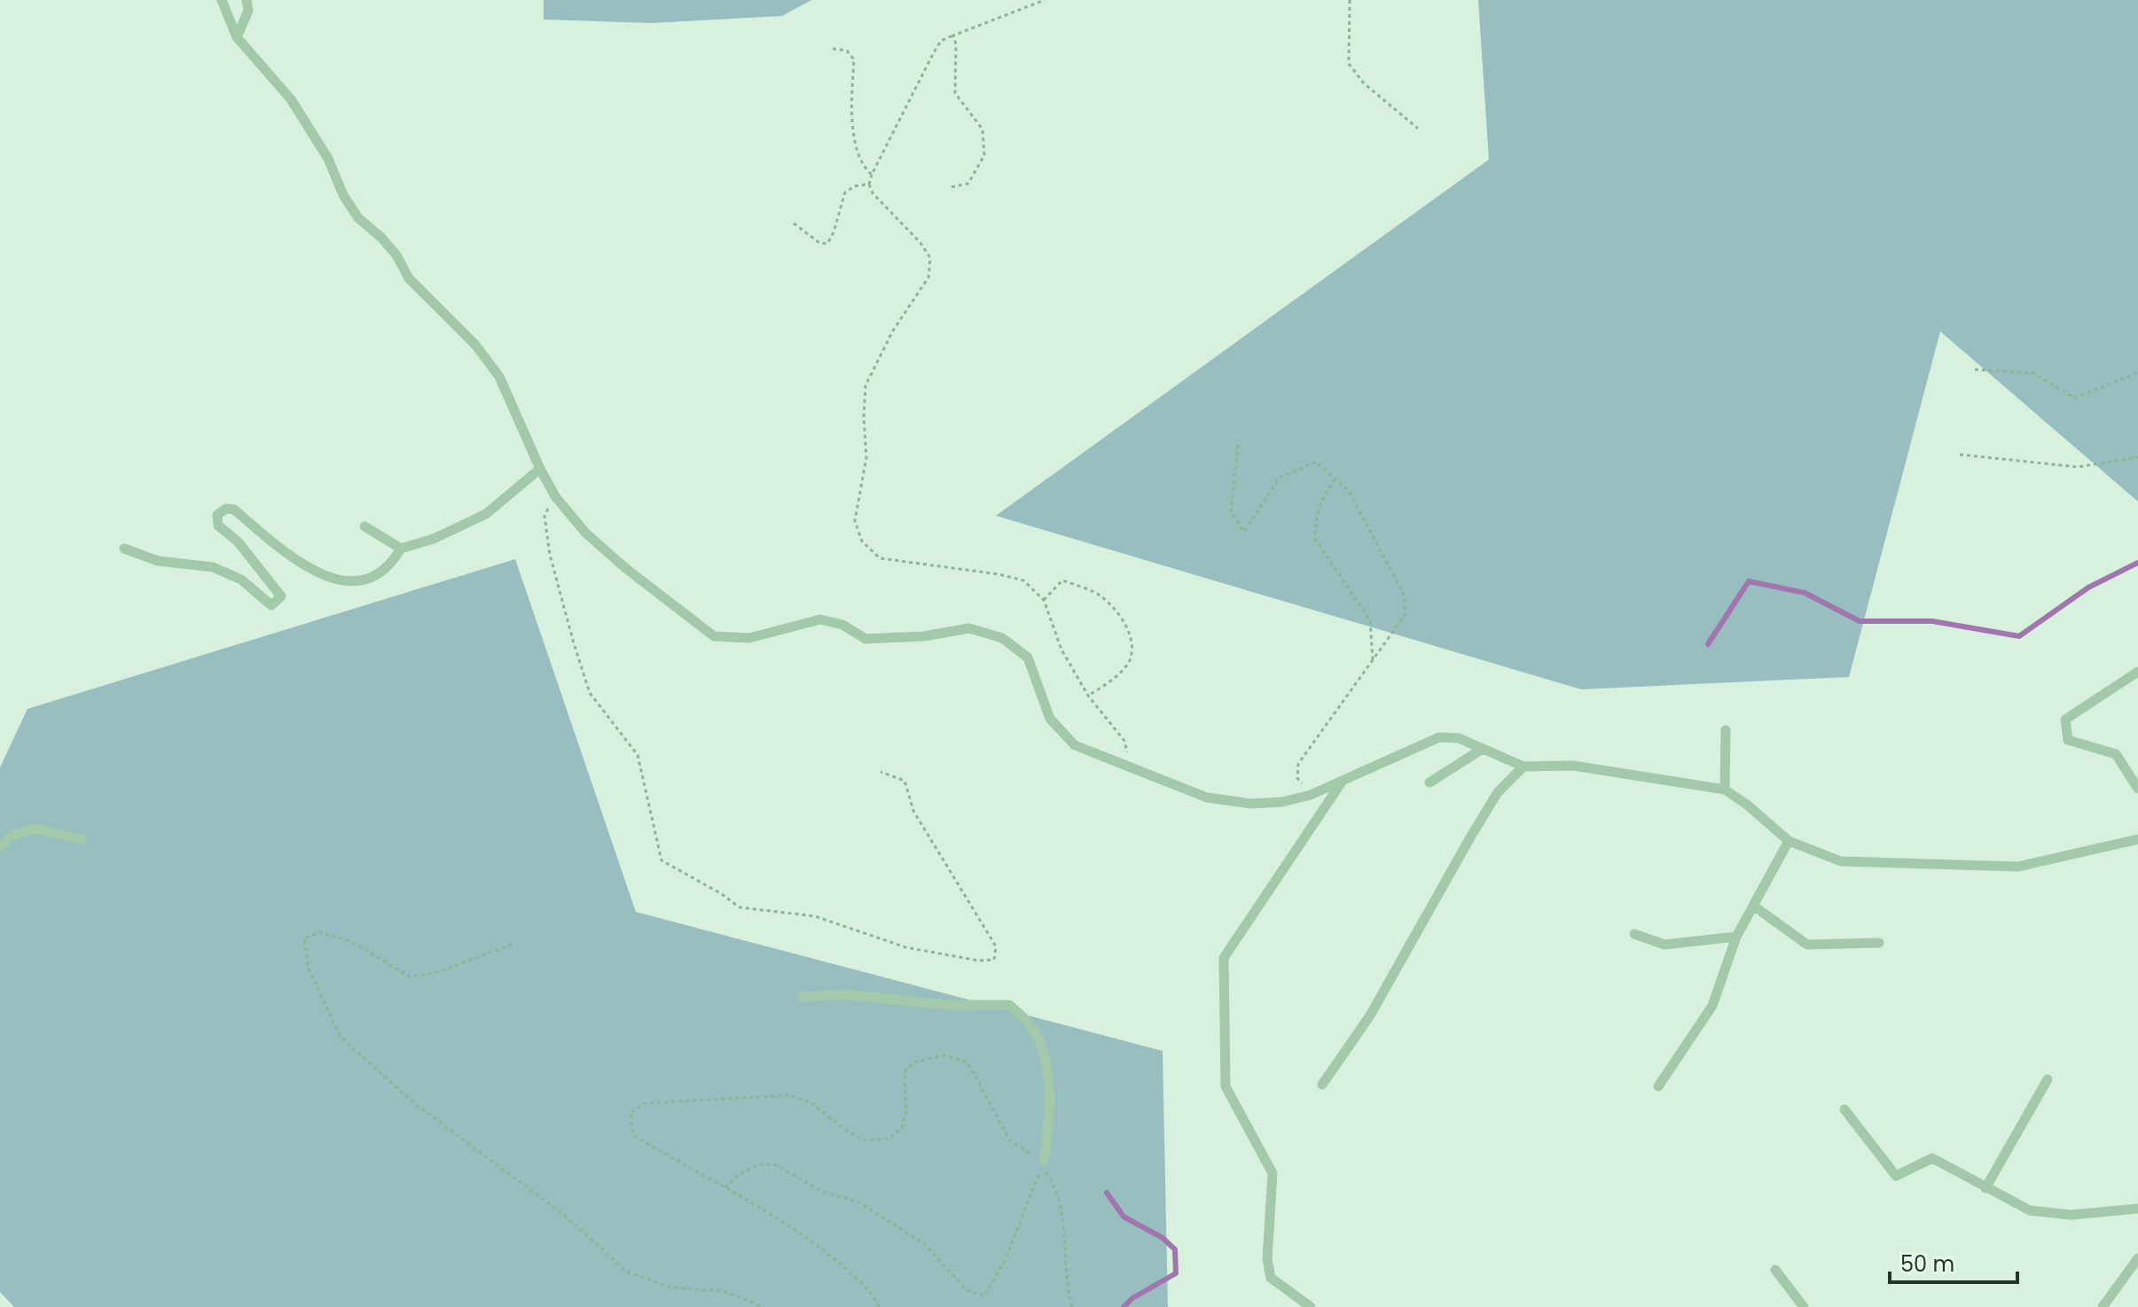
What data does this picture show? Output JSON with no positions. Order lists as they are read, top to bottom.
{
  "scale_bar": "50 m"
}
